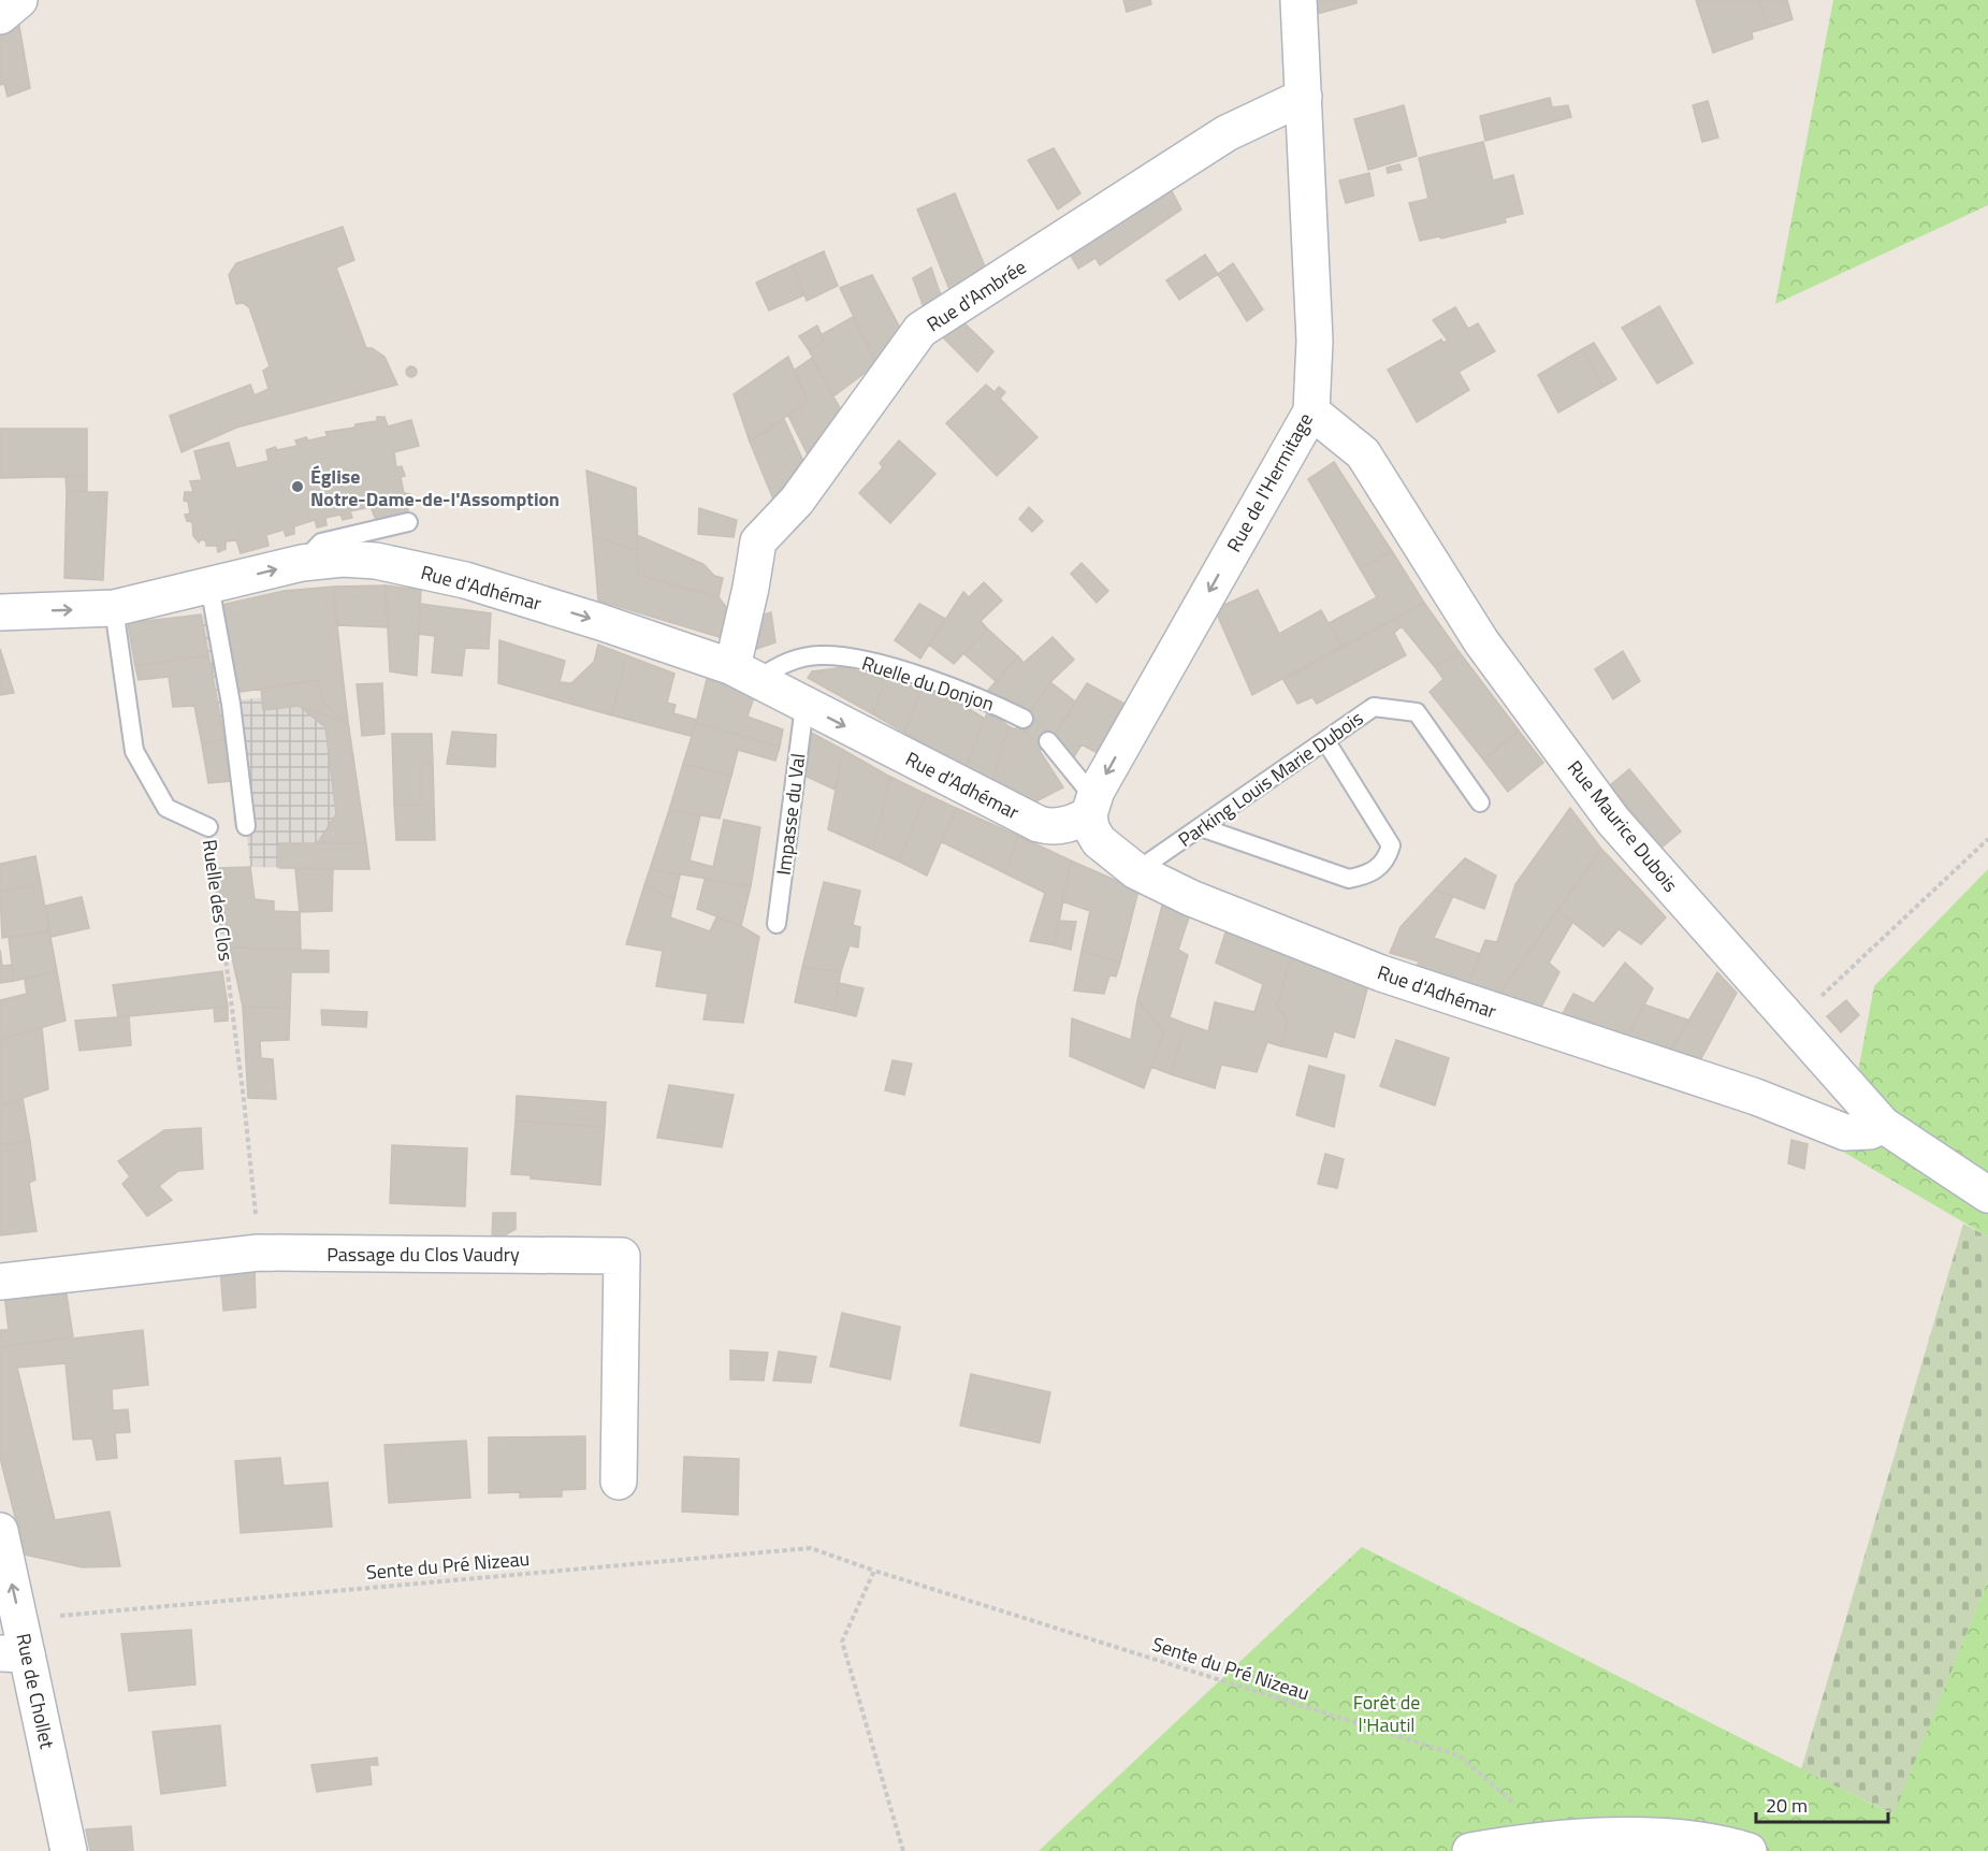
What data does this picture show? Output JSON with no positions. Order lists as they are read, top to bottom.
{
  "streets": {
    "street": [
      "Rue d'Ambrée",
      "Rue de l'Hermitage",
      "Rue d'Adhémar",
      "Rue Maurice Dubois",
      "Passage du Clos Vaudry",
      "Rue de Chollet"
    ],
    "lane": [
      "Ruelle du Donjon",
      "Parking Louis Marie Dubois",
      "Impasse du Val",
      "Ruelle des Clos"
    ],
    "path": ["Sente du Pré Nizeau"]
  },
  "crossings": [
    ["Rue d'Ambrée", "Rue de l'Hermitage"],
    ["Rue d'Ambrée", "Rue d'Adhémar"],
    ["Rue d'Ambrée", "Ruelle du Donjon"],
    ["Rue de l'Hermitage", "Rue d'Adhémar"],
    ["Rue de l'Hermitage", "Rue Maurice Dubois"],
    ["Rue d'Adhémar", "Ruelle du Donjon"],
    ["Rue d'Adhémar", "Parking Louis Marie Dubois"],
    ["Rue d'Adhémar", "Impasse du Val"],
    ["Rue d'Adhémar", "Rue Maurice Dubois"],
    ["Rue d'Adhémar", "Ruelle des Clos"],
    ["Ruelle des Clos", "Passage du Clos Vaudry"],
    ["Sente du Pré Nizeau", "Rue de Chollet"]
  ],
  "one_way": ["Rue de l'Hermitage", "Rue d'Adhémar"],
  "parks": ["Forêt de l'Hautil"],
  "places": ["Église Notre-Dame-de-l'Assomption"],
  "scale_bar": "20 m"
}
